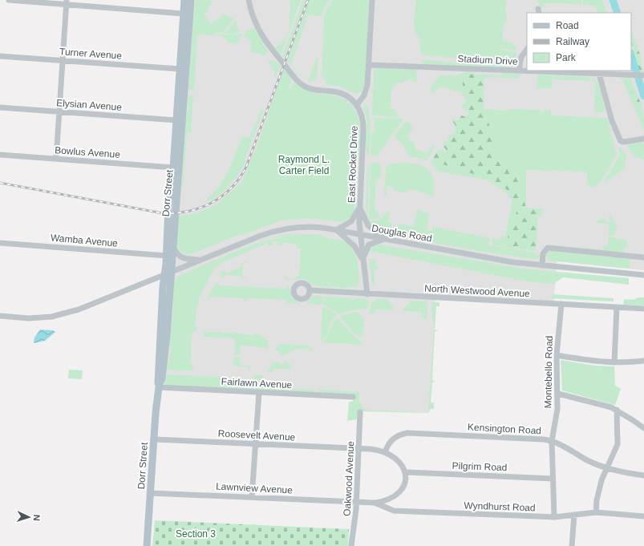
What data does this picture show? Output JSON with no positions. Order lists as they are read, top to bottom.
{
  "streets": {
    "main road": ["Dorr Street"],
    "street": [
      "Turner Avenue",
      "Stadium Drive",
      "Elysian Avenue",
      "Bowlus Avenue",
      "East Rocket Drive",
      "Douglas Road",
      "Wamba Avenue",
      "North Westwood Avenue",
      "Montebello Road",
      "Fairlawn Avenue",
      "Kensington Road",
      "Roosevelt Avenue",
      "Pilgrim Road",
      "Oakwood Avenue",
      "Lawnview Avenue",
      "Wyndhurst Road"
    ]
  },
  "crossings": [
    ["Turner Avenue", "Dorr Street"],
    ["Elysian Avenue", "Dorr Street"],
    ["Bowlus Avenue", "Dorr Street"],
    ["East Rocket Drive", "Douglas Road"],
    ["Dorr Street", "Douglas Road"],
    ["Dorr Street", "Wamba Avenue"],
    ["Dorr Street", "Fairlawn Avenue"],
    ["Dorr Street", "Roosevelt Avenue"],
    ["Dorr Street", "Lawnview Avenue"],
    ["North Westwood Avenue", "Montebello Road"],
    ["Montebello Road", "Kensington Road"],
    ["Montebello Road", "Pilgrim Road"],
    ["Montebello Road", "Wyndhurst Road"],
    ["Kensington Road", "Roosevelt Avenue"],
    ["Roosevelt Avenue", "Oakwood Avenue"],
    ["Oakwood Avenue", "Lawnview Avenue"],
    ["Oakwood Avenue", "Wyndhurst Road"],
    ["Lawnview Avenue", "Wyndhurst Road"]
  ],
  "parks": ["Raymond L. Carter Field", "Section 3"],
  "legend": ["Road", "Railway", "Park"],
  "north": "right"
}
